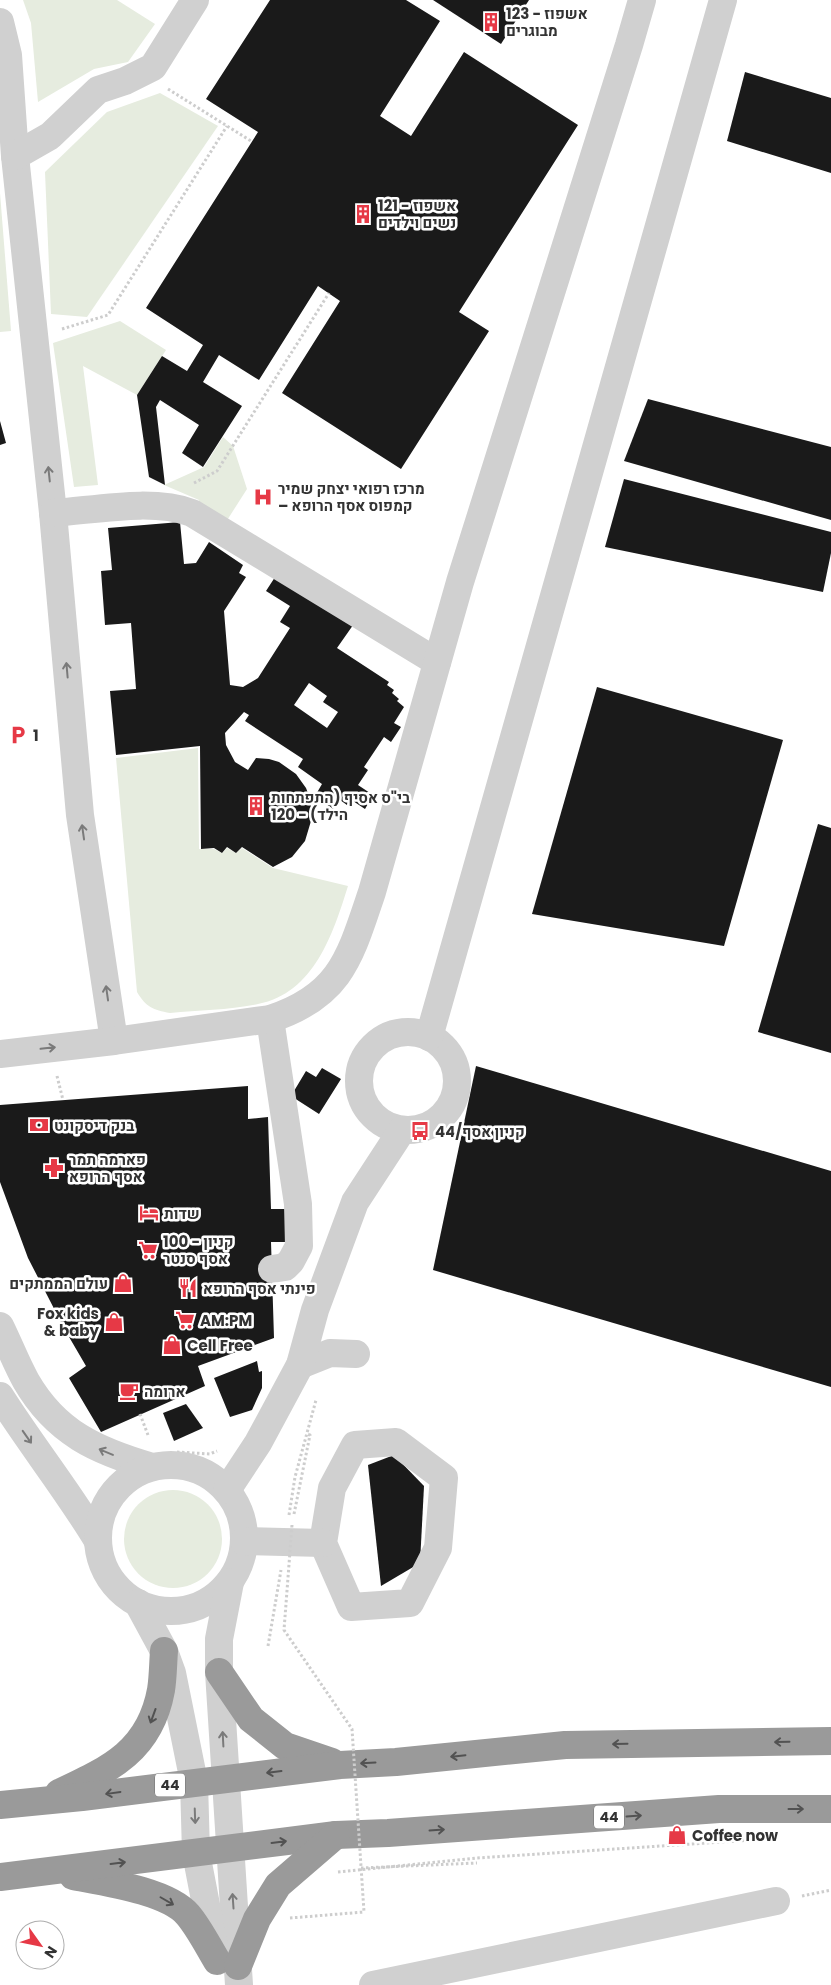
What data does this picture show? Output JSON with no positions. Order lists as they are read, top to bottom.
{
  "streets": {
    "highway": ["44"]
  },
  "places": {
    "building": ["123 - אשפוז מבוגרים", "121 - אשפוז נשים וילדים", "בי\"ס אסיף (התפתחות הילד) - 120"],
    "hospital": ["מרכז רפואי יצחק שמיר – קמפוס אסף הרופא"],
    "parking": ["1"],
    "bank": ["בנק דיסקונט"],
    "bus stop": ["קניון אסף/44"],
    "pharmacy": ["פארמה תמר אסף הרופא"],
    "hotel": ["שדות"],
    "supermarket": ["100 - קניון אסף סנטר", "AM:PM"],
    "shop": [
      "עולם הממתקים",
      "Fox kids & baby",
      "Cell Free",
      "Coffee now"
    ],
    "restaurant": ["פינתי אסף הרופא"],
    "cafe": ["ארומה"]
  },
  "north": "bottom right"
}
